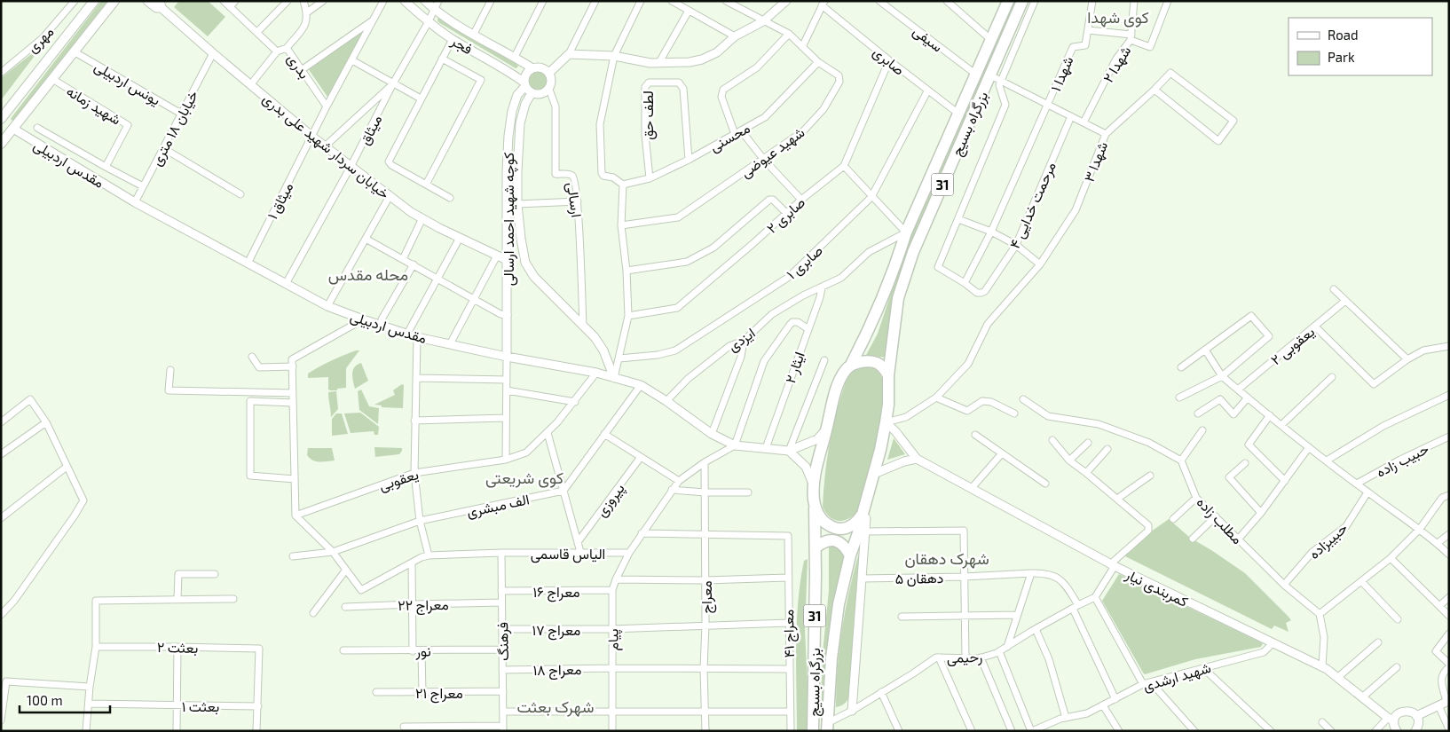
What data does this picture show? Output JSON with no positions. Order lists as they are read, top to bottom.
{
  "streets": {
    "highway": ["بزرگراه بسیج", "31"],
    "main road": [
      "فجر",
      "خیابان سردار شهید علی بدری",
      "مقدس اردبیلی",
      "کوچه شهید احمد ارسالی",
      "کمربندی نیار"
    ],
    "street": [
      "سیفی",
      "مهری",
      "صابری",
      "شهدا ۲",
      "بدری",
      "شهدا ۱",
      "یونس اردبیلی",
      "شهید زمانه",
      "لطف حق",
      "خیابان ۱۸ متری",
      "میثاق",
      "محسنی",
      "شهید عیوضی",
      "شهدا ۳",
      "ارسالی",
      "میثاق ۱",
      "مرحمت خدایی ۴",
      "صابری ۲",
      "صابری ۱",
      "ایزدی",
      "یعقوبی ۲",
      "ایثار ۲",
      "حبیب زاده",
      "یعقوبی",
      "پیروزی",
      "الف مبشری",
      "مطلب زاده",
      "حبیبزاده",
      "الیاس قاسمی",
      "دهقان ۵",
      "معراج ۱۶",
      "معراج",
      "معراج ۲۲",
      "معراج ۱۷",
      "معراج ۴۱",
      "پیام",
      "فرهنگ",
      "بعثت ۲",
      "نور",
      "رحیمی",
      "معراج ۱۸",
      "شهید ارشدی",
      "معراج ۲۱",
      "بعثت ۱"
    ]
  },
  "crossings": [
    ["سیفی", "بزرگراه بسیج"],
    ["فجر", "میثاق"],
    ["فجر", "ارسالی"],
    ["فجر", "کوچه شهید احمد ارسالی"],
    ["صابری", "بزرگراه بسیج"],
    ["صابری", "صابری ۲"],
    ["صابری", "صابری ۱"],
    ["یونس اردبیلی", "خیابان ۱۸ متری"],
    ["لطف حق", "محسنی"],
    ["بزرگراه بسیج", "شهدا ۳"],
    ["بزرگراه بسیج", "رحیمی"],
    ["خیابان ۱۸ متری", "خیابان سردار شهید علی بدری"],
    ["خیابان ۱۸ متری", "مقدس اردبیلی"],
    ["میثاق", "خیابان سردار شهید علی بدری"],
    ["میثاق", "مقدس اردبیلی"],
    ["محسنی", "شهید عیوضی"],
    ["خیابان سردار شهید علی بدری", "میثاق ۱"],
    ["خیابان سردار شهید علی بدری", "کوچه شهید احمد ارسالی"],
    ["مقدس اردبیلی", "میثاق ۱"],
    ["مقدس اردبیلی", "کوچه شهید احمد ارسالی"],
    ["مقدس اردبیلی", "ایزدی"],
    ["مقدس اردبیلی", "ایثار ۲"],
    ["مقدس اردبیلی", "یعقوبی"],
    ["ارسالی", "کوچه شهید احمد ارسالی"],
    ["ایزدی", "ایثار ۲"],
    ["مطلب زاده", "حبیبزاده"],
    ["الیاس قاسمی", "پیام"],
    ["الیاس قاسمی", "فرهنگ"],
    ["دهقان ۵", "رحیمی"],
    ["دهقان ۵", "شهید ارشدی"],
    ["کمربندی نیار", "شهید ارشدی"],
    ["معراج ۱۶", "پیام"],
    ["معراج ۱۶", "فرهنگ"],
    ["معراج", "معراج ۱۷"],
    ["معراج", "معراج ۴۱"],
    ["معراج", "معراج ۱۸"],
    ["معراج ۲۲", "فرهنگ"],
    ["معراج ۱۷", "معراج ۴۱"],
    ["معراج ۱۷", "پیام"],
    ["معراج ۱۷", "فرهنگ"],
    ["معراج ۴۱", "معراج ۱۸"],
    ["پیام", "معراج ۱۸"],
    ["فرهنگ", "نور"],
    ["فرهنگ", "معراج ۱۸"],
    ["فرهنگ", "معراج ۲۱"],
    ["بعثت ۲", "بعثت ۱"]
  ],
  "districts": [
    "کوی شهدا",
    "محله مقدس",
    "کوی شریعتی",
    "شهرک دهقان",
    "شهرک بعثت"
  ],
  "legend": ["Road", "Park"],
  "scale_bar": "100 m"
}
